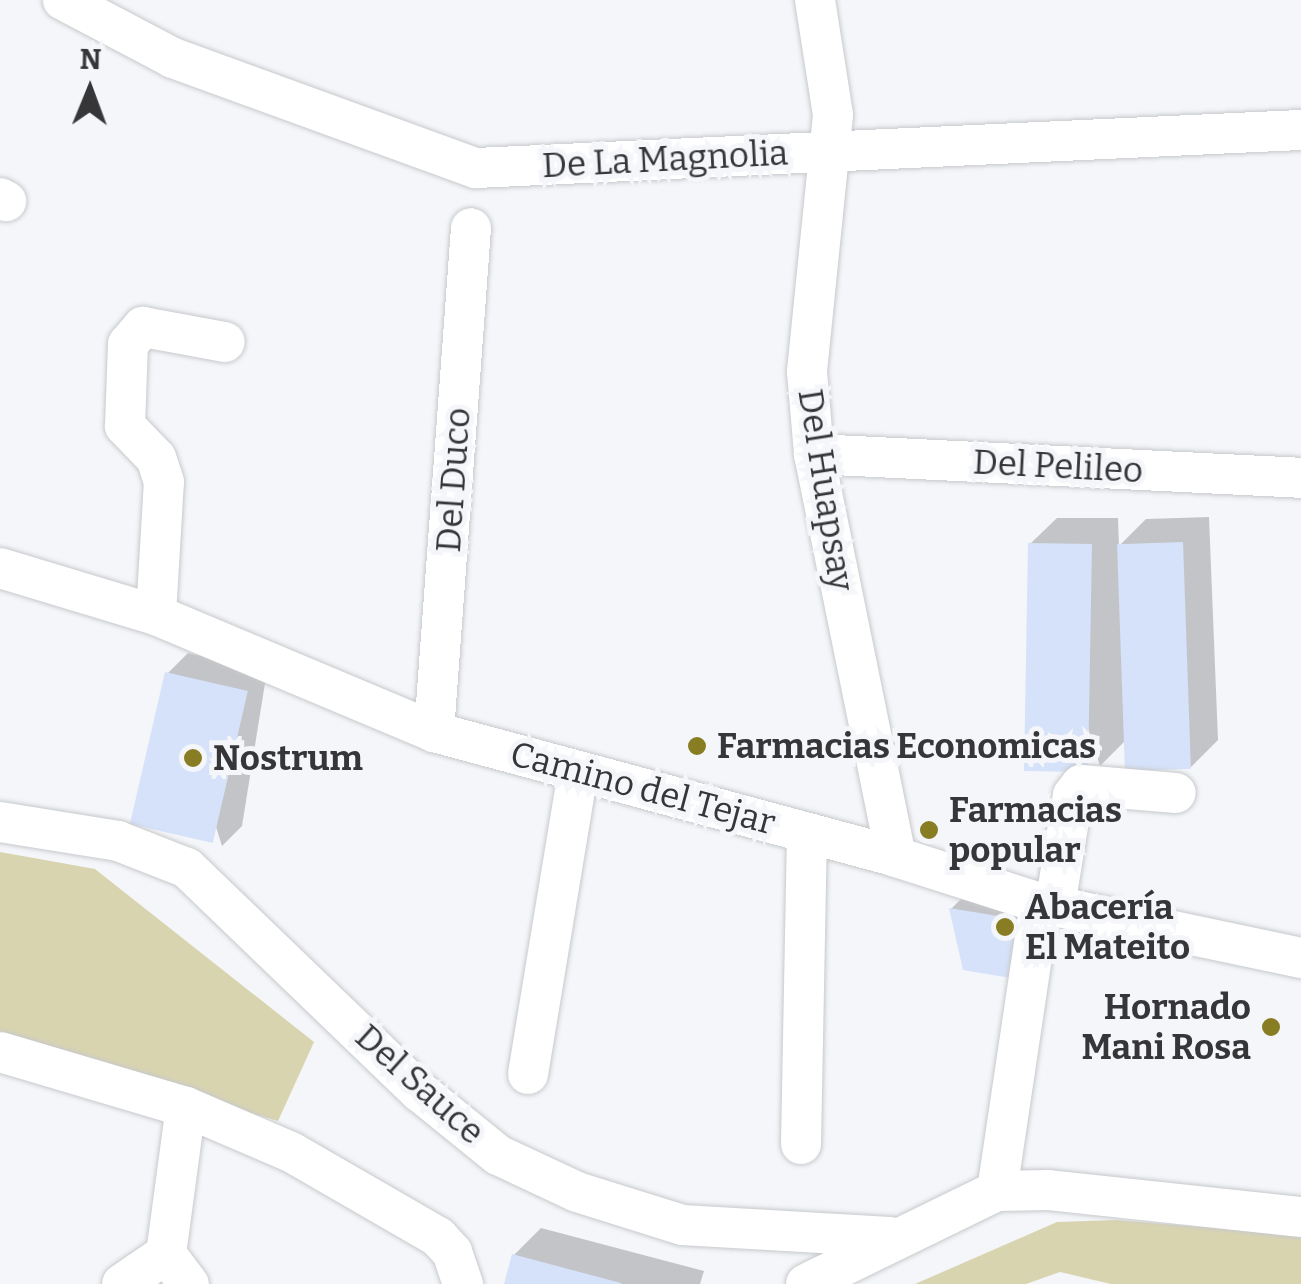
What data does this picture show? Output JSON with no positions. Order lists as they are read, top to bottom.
{
  "streets": {
    "street": [
      "De La Magnolia",
      "Del Pelileo",
      "Del Duco",
      "Del Huapsay",
      "Camino del Tejar",
      "Del Sauce"
    ]
  },
  "crossings": [
    ["De La Magnolia", "Del Huapsay"],
    ["Del Pelileo", "Del Huapsay"],
    ["Del Duco", "Camino del Tejar"],
    ["Del Huapsay", "Camino del Tejar"]
  ],
  "places": [
    "Farmacias Economicas",
    "Nostrum",
    "Farmacias popular",
    "Abacería El Mateito",
    "Hornado Mani Rosa"
  ],
  "north": "top"
}
